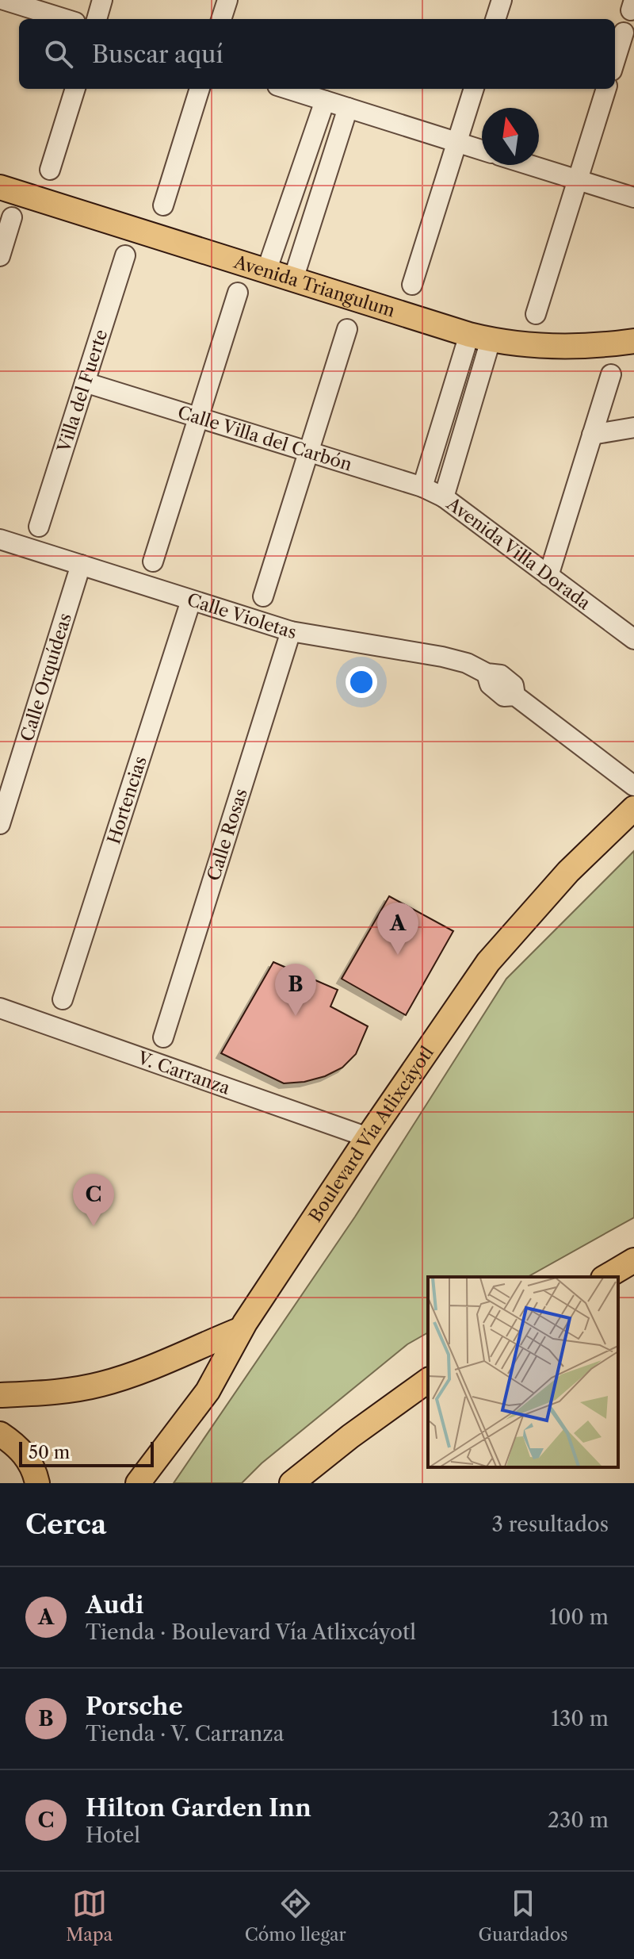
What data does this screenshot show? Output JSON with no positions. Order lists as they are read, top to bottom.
{
  "streets": {
    "main road": ["Avenida Triangulum", "Boulevard Vía Atlixcáyotl"],
    "street": [
      "Villa del Fuerte",
      "Calle Villa del Carbón",
      "Avenida Villa Dorada",
      "Calle Violetas",
      "Calle Orquídeas",
      "Hortencias",
      "Calle Rosas",
      "V. Carranza"
    ]
  },
  "crossings": [
    ["Avenida Triangulum", "Avenida Villa Dorada"],
    ["Villa del Fuerte", "Calle Villa del Carbón"],
    ["Calle Villa del Carbón", "Avenida Villa Dorada"],
    ["Calle Violetas", "Calle Orquídeas"],
    ["Calle Violetas", "Hortencias"],
    ["Calle Violetas", "Calle Rosas"],
    ["V. Carranza", "Boulevard Vía Atlixcáyotl"]
  ],
  "scale_bar": "50 m",
  "north": "top",
  "page": {
    "search": "Buscar aquí",
    "pins": ["A", "B", "C"],
    "scale": "50 m",
    "heading": ["Cerca", "3 resultados"],
    "list": [
      {
        "mark": "A",
        "name": "Audi",
        "note": "Tienda · Boulevard Vía Atlixcáyotl",
        "value": "100 m"
      },
      {
        "mark": "B",
        "name": "Porsche",
        "note": "Tienda · V. Carranza",
        "value": "130 m"
      },
      {
        "mark": "C",
        "name": "Hilton Garden Inn",
        "note": "Hotel",
        "value": "230 m"
      }
    ],
    "nav": ["Mapa", "Cómo llegar", "Guardados"]
  }
}
